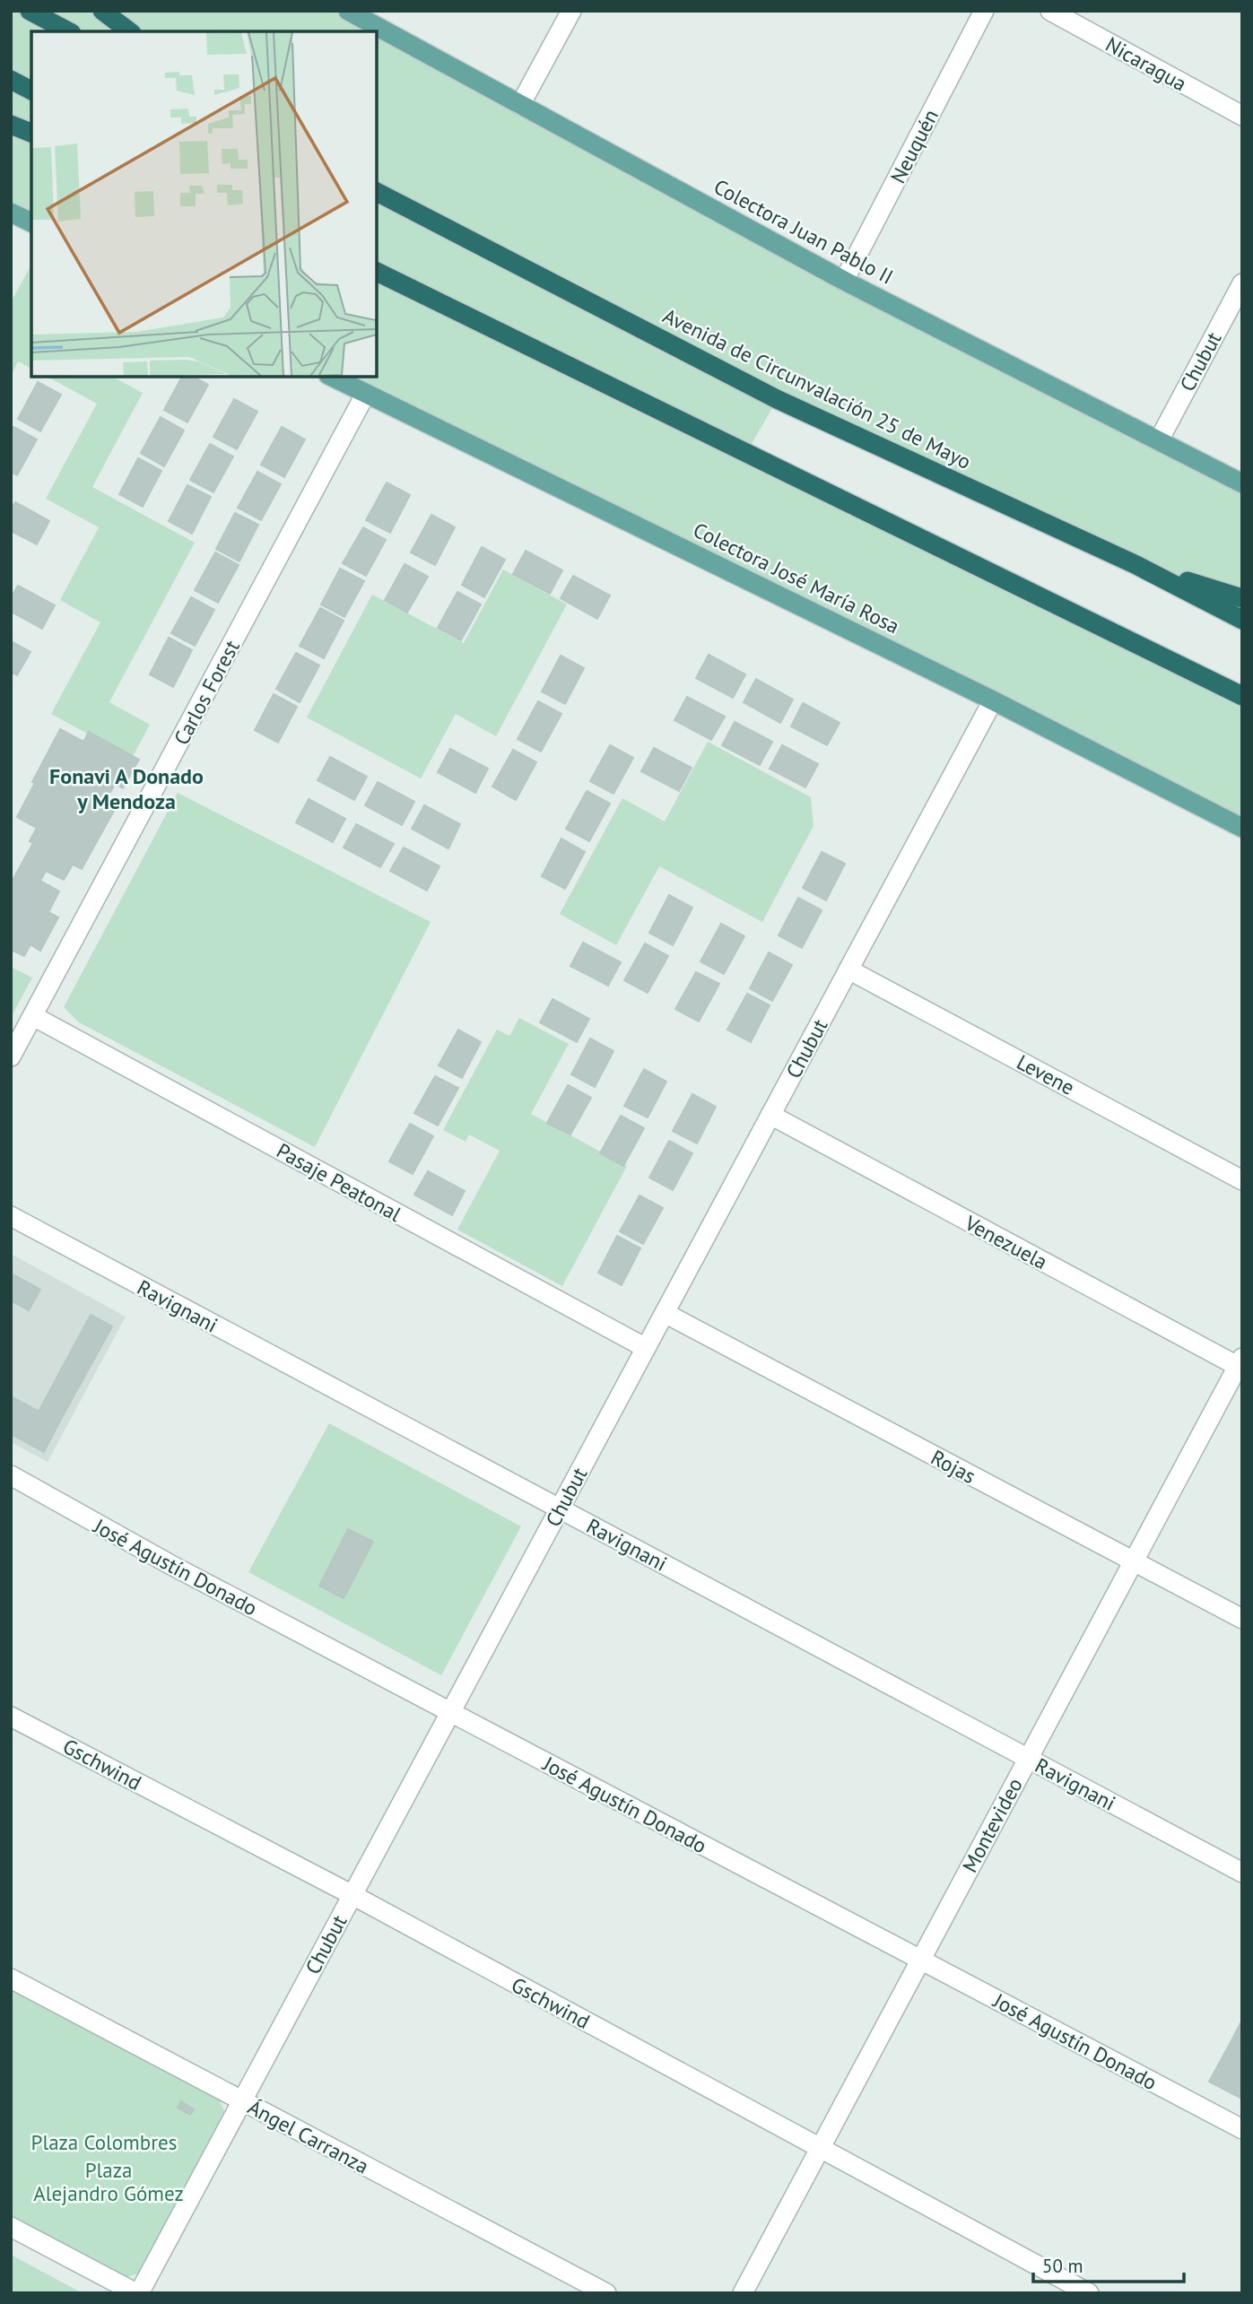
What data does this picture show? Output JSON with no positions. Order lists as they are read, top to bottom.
{
  "streets": {
    "highway": ["Avenida de Circunvalación 25 de Mayo"],
    "main road": ["Colectora Juan Pablo II", "Colectora José María Rosa"],
    "street": [
      "Nicaragua",
      "Neuquén",
      "Chubut",
      "Carlos Forest",
      "Levene",
      "Pasaje Peatonal",
      "Venezuela",
      "Ravignani",
      "Rojas",
      "José Agustín Donado",
      "Gschwind",
      "Montevideo",
      "Ángel Carranza"
    ]
  },
  "crossings": [
    ["Neuquén", "Colectora Juan Pablo II"],
    ["Colectora Juan Pablo II", "Chubut"],
    ["Chubut", "Colectora José María Rosa"],
    ["Chubut", "Levene"],
    ["Chubut", "Pasaje Peatonal"],
    ["Chubut", "Venezuela"],
    ["Chubut", "Ravignani"],
    ["Chubut", "Rojas"],
    ["Chubut", "José Agustín Donado"],
    ["Chubut", "Gschwind"],
    ["Chubut", "Ángel Carranza"],
    ["Colectora José María Rosa", "Carlos Forest"],
    ["Carlos Forest", "Pasaje Peatonal"],
    ["Venezuela", "Montevideo"],
    ["Ravignani", "Montevideo"],
    ["Rojas", "Montevideo"],
    ["José Agustín Donado", "Montevideo"],
    ["Gschwind", "Montevideo"]
  ],
  "districts": ["Fonavi A Donado y Mendoza"],
  "parks": ["Plaza Colombres", "Plaza Alejandro Gómez"],
  "scale_bar": "50 m"
}
